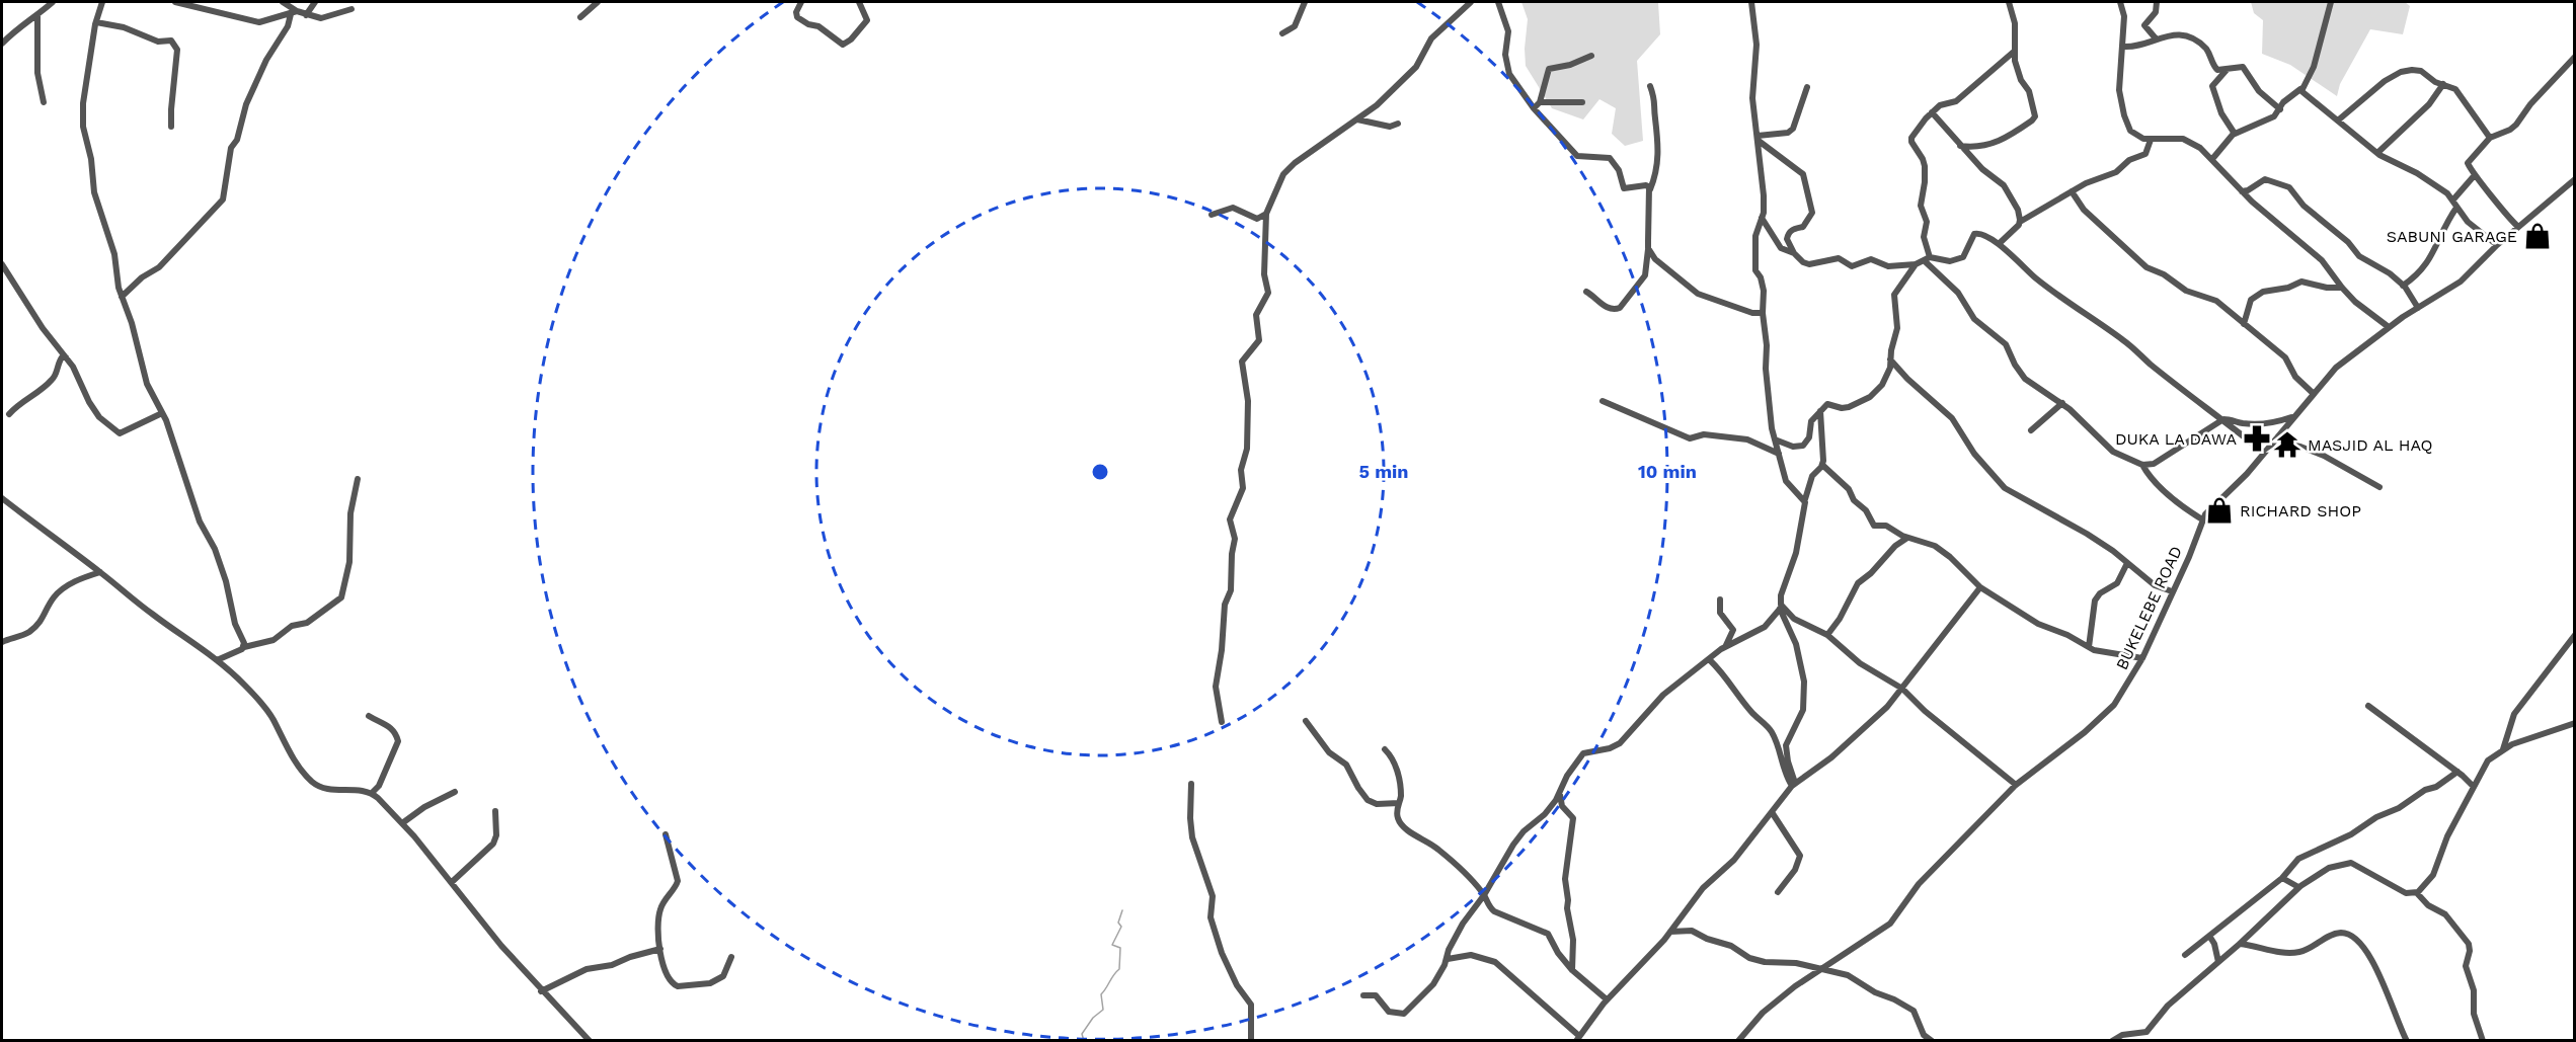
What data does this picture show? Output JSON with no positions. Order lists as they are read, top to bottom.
{
  "streets": {
    "street": ["BUKELEBE ROAD"]
  },
  "places": {
    "shop": ["SABUNI GARAGE", "RICHARD SHOP"],
    "pharmacy": ["DUKA LA DAWA"],
    "temple": ["MASJID AL HAQ"]
  },
  "rings": ["5 min", "10 min"]
}
